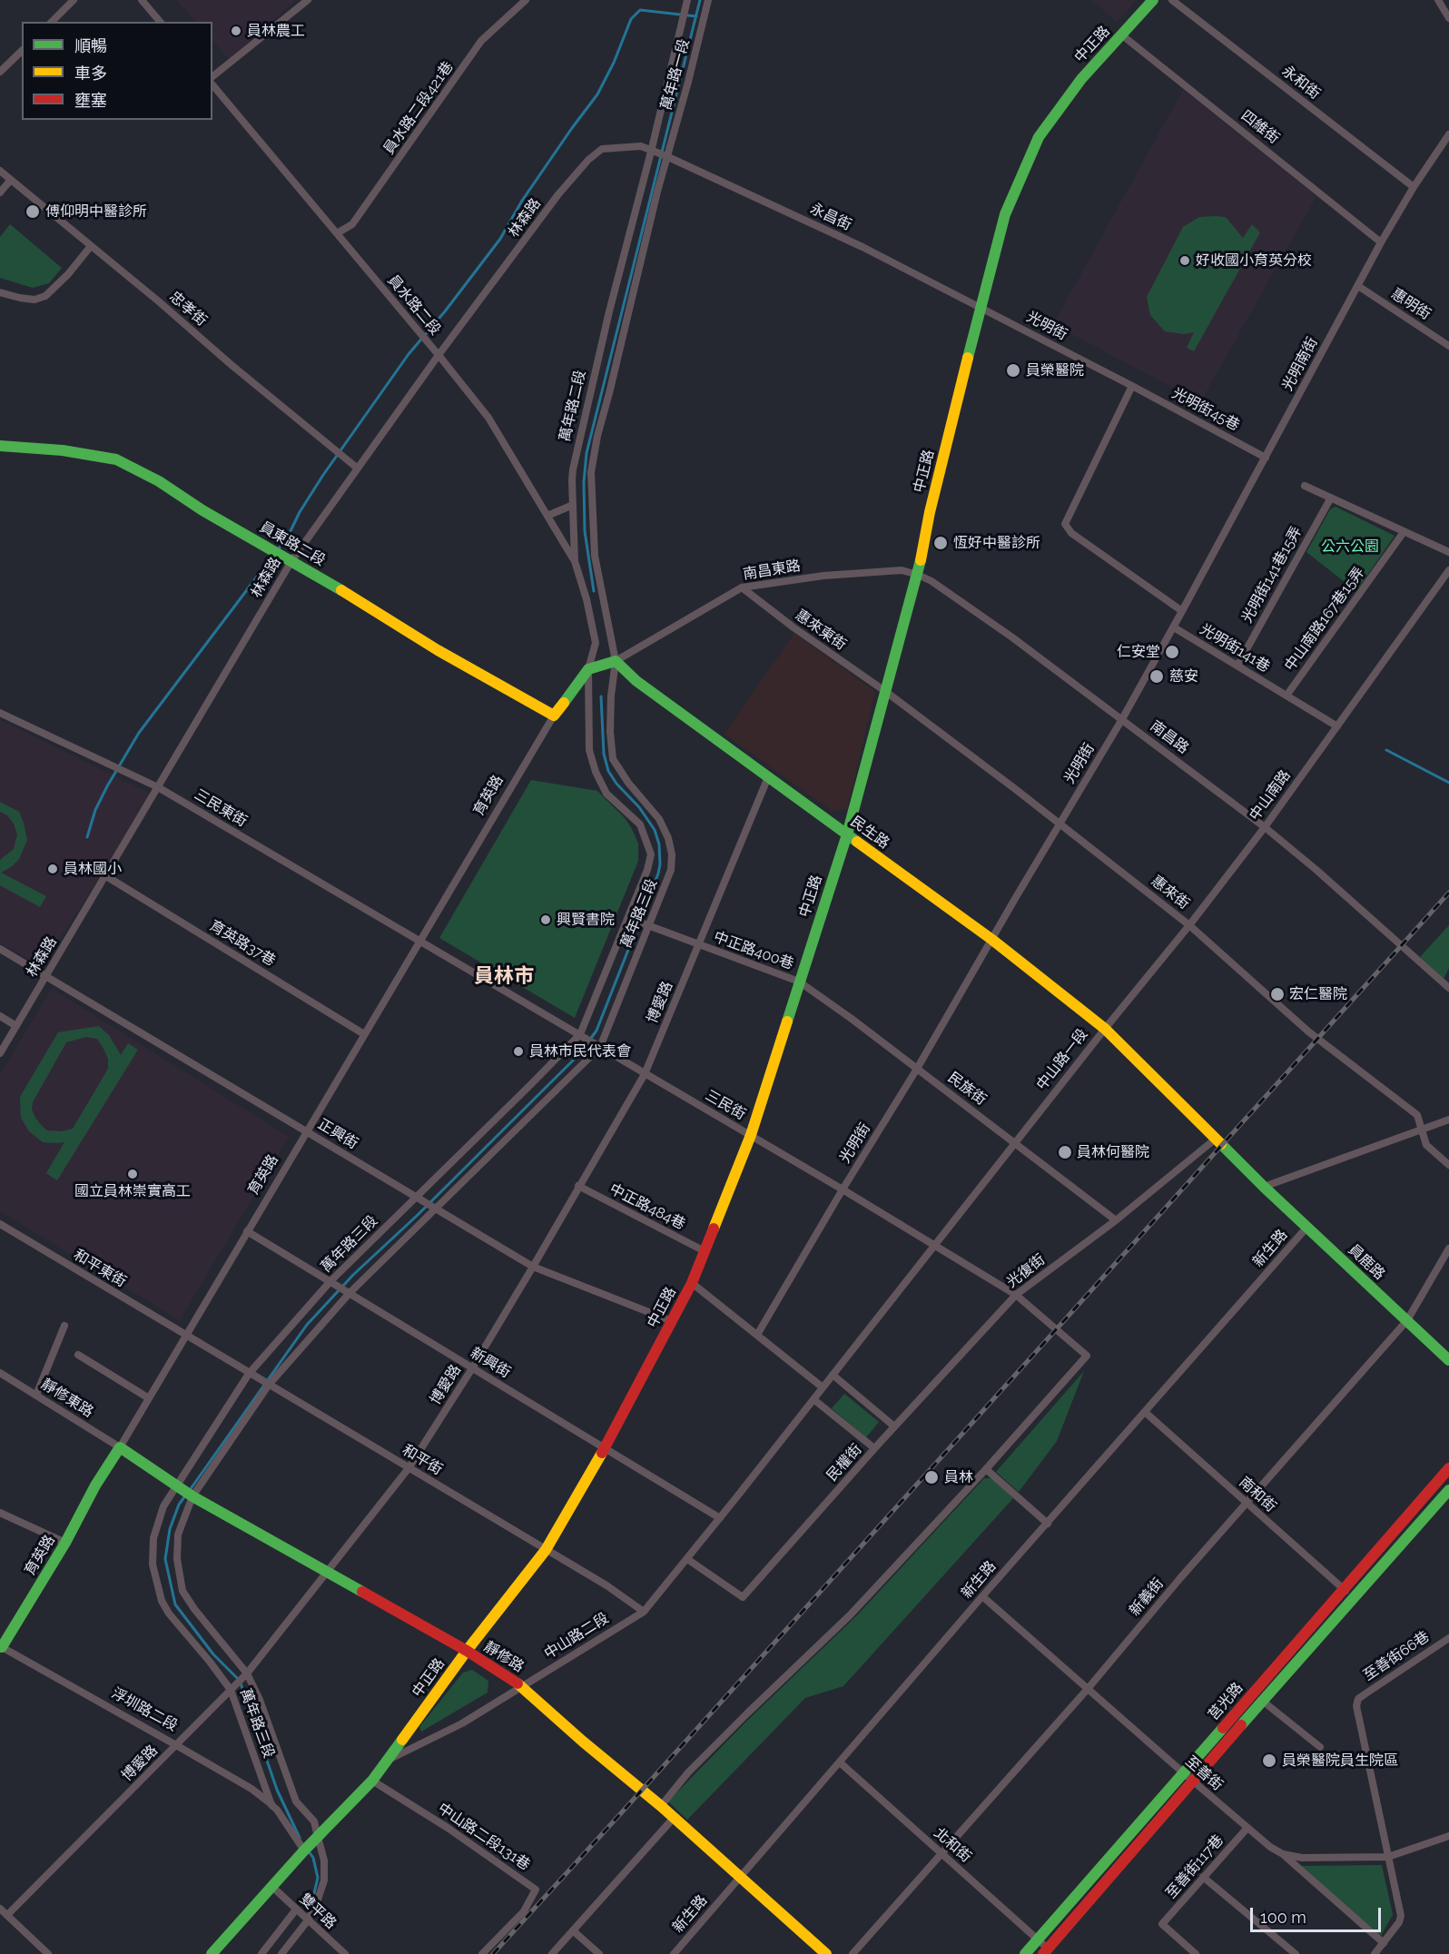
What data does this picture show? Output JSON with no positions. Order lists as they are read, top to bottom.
{
  "streets": {
    "street": [
      "中正路",
      "萬年路一段",
      "永和街",
      "員水路二段421巷",
      "四維街",
      "永昌街",
      "林森路",
      "惠明街",
      "員水路二段",
      "忠孝街",
      "光明街",
      "光明南街",
      "萬年路二段",
      "光明街45巷",
      "員東路二段",
      "南昌東路",
      "光明街141巷15弄",
      "中山南路167巷15弄",
      "惠來東街",
      "光明街141巷",
      "南昌路",
      "育英路",
      "中山南路",
      "三民東街",
      "民生路",
      "惠來街",
      "萬年路三段",
      "育英路37巷",
      "中正路400巷",
      "博愛路",
      "中山路一段",
      "民族街",
      "三民街",
      "正興街",
      "中正路484巷",
      "新生路",
      "員鹿路",
      "和平東街",
      "光復街",
      "新興街",
      "靜修東路",
      "和平街",
      "民權街",
      "南和街",
      "新義街",
      "中山路二段",
      "至善街66巷",
      "靜修路",
      "莒光路",
      "浮圳路二段",
      "至善街",
      "中山路二段131巷",
      "北和街",
      "至善街117巷",
      "雙平路"
    ]
  },
  "crossings": [
    ["中正路", "四維街"],
    ["中正路", "永昌街"],
    ["中正路", "光明街"],
    ["中正路", "南昌東路"],
    ["中正路", "惠來東街"],
    ["中正路", "南昌路"],
    ["中正路", "民生路"],
    ["中正路", "惠來街"],
    ["中正路", "中正路400巷"],
    ["中正路", "民族街"],
    ["中正路", "三民街"],
    ["中正路", "正興街"],
    ["中正路", "中正路484巷"],
    ["中正路", "新興街"],
    ["中正路", "和平街"],
    ["中正路", "中山路二段"],
    ["中正路", "靜修路"],
    ["萬年路一段", "永昌街"],
    ["萬年路一段", "林森路"],
    ["萬年路一段", "萬年路二段"],
    ["永和街", "光明南街"],
    ["員水路二段421巷", "員水路二段"],
    ["四維街", "光明南街"],
    ["永昌街", "林森路"],
    ["永昌街", "光明街"],
    ["永昌街", "萬年路二段"],
    ["林森路", "員水路二段"],
    ["林森路", "忠孝街"],
    ["林森路", "萬年路二段"],
    ["林森路", "員東路二段"],
    ["林森路", "三民東街"],
    ["林森路", "育英路37巷"],
    ["林森路", "正興街"],
    ["惠明街", "光明南街"],
    ["員水路二段", "萬年路二段"],
    ["光明街", "光明南街"],
    ["光明街", "光明街45巷"],
    ["光明街", "光明街141巷"],
    ["光明街", "南昌路"],
    ["光明街", "民生路"],
    ["光明街", "惠來街"],
    ["光明街", "民族街"],
    ["光明街", "三民街"],
    ["光明南街", "光明街45巷"],
    ["萬年路二段", "南昌東路"],
    ["萬年路二段", "民生路"],
    ["萬年路二段", "萬年路三段"],
    ["員東路二段", "育英路"],
    ["南昌東路", "惠來東街"],
    ["南昌東路", "南昌路"],
    ["南昌東路", "民生路"],
    ["南昌東路", "萬年路三段"],
    ["光明街141巷15弄", "光明街141巷"],
    ["中山南路167巷15弄", "光明街141巷"],
    ["惠來東街", "惠來街"],
    ["光明街141巷", "中山南路"],
    ["南昌路", "中山南路"],
    ["育英路", "三民東街"],
    ["育英路", "育英路37巷"],
    ["育英路", "三民街"],
    ["育英路", "正興街"],
    ["育英路", "和平東街"],
    ["育英路", "新興街"],
    ["育英路", "靜修東路"],
    ["育英路", "和平街"],
    ["育英路", "靜修路"],
    ["育英路", "浮圳路二段"],
    ["中山南路", "民生路"],
    ["中山南路", "惠來街"],
    ["中山南路", "中山路一段"],
    ["三民東街", "三民街"],
    ["民生路", "萬年路三段"],
    ["民生路", "博愛路"],
    ["民生路", "中山路一段"],
    ["萬年路三段", "中正路400巷"],
    ["萬年路三段", "博愛路"],
    ["萬年路三段", "三民街"],
    ["萬年路三段", "正興街"],
    ["萬年路三段", "新興街"],
    ["萬年路三段", "和平街"],
    ["萬年路三段", "中山路二段"],
    ["萬年路三段", "靜修路"],
    ["萬年路三段", "浮圳路二段"],
    ["萬年路三段", "雙平路"],
    ["中正路400巷", "博愛路"],
    ["中正路400巷", "民族街"],
    ["博愛路", "三民街"],
    ["博愛路", "正興街"],
    ["博愛路", "中正路484巷"],
    ["博愛路", "新興街"],
    ["博愛路", "和平街"],
    ["博愛路", "靜修路"],
    ["博愛路", "浮圳路二段"],
    ["中山路一段", "民族街"],
    ["中山路一段", "三民街"],
    ["中山路一段", "員鹿路"],
    ["中山路一段", "光復街"],
    ["中山路一段", "中山路二段"],
    ["民族街", "光復街"],
    ["三民街", "光復街"],
    ["新生路", "員鹿路"],
    ["新生路", "南和街"],
    ["新生路", "靜修路"],
    ["新生路", "至善街"],
    ["新生路", "北和街"],
    ["員鹿路", "新義街"],
    ["和平東街", "和平街"],
    ["光復街", "民權街"],
    ["新興街", "中山路二段"],
    ["靜修東路", "靜修路"],
    ["和平街", "中山路二段"],
    ["民權街", "中山路二段"],
    ["南和街", "新義街"],
    ["南和街", "莒光路"],
    ["新義街", "至善街"],
    ["新義街", "北和街"],
    ["中山路二段", "靜修路"],
    ["中山路二段", "中山路二段131巷"],
    ["中山路二段", "雙平路"],
    ["至善街66巷", "至善街"],
    ["莒光路", "至善街"],
    ["莒光路", "北和街"],
    ["至善街", "至善街117巷"]
  ],
  "districts": ["員林市"],
  "parks": ["公六公園"],
  "places": [
    "員林農工",
    "傅仰明中醫診所",
    "好收國小育英分校",
    "員榮醫院",
    "恆好中醫診所",
    "仁安堂",
    "慈安",
    "員林國小",
    "興賢書院",
    "宏仁醫院",
    "員林市民代表會",
    "員林何醫院",
    "國立員林崇實高工",
    "員林",
    "員榮醫院員生院區"
  ],
  "legend": ["順暢", "車多", "壅塞"],
  "scale_bar": "100 m"
}
